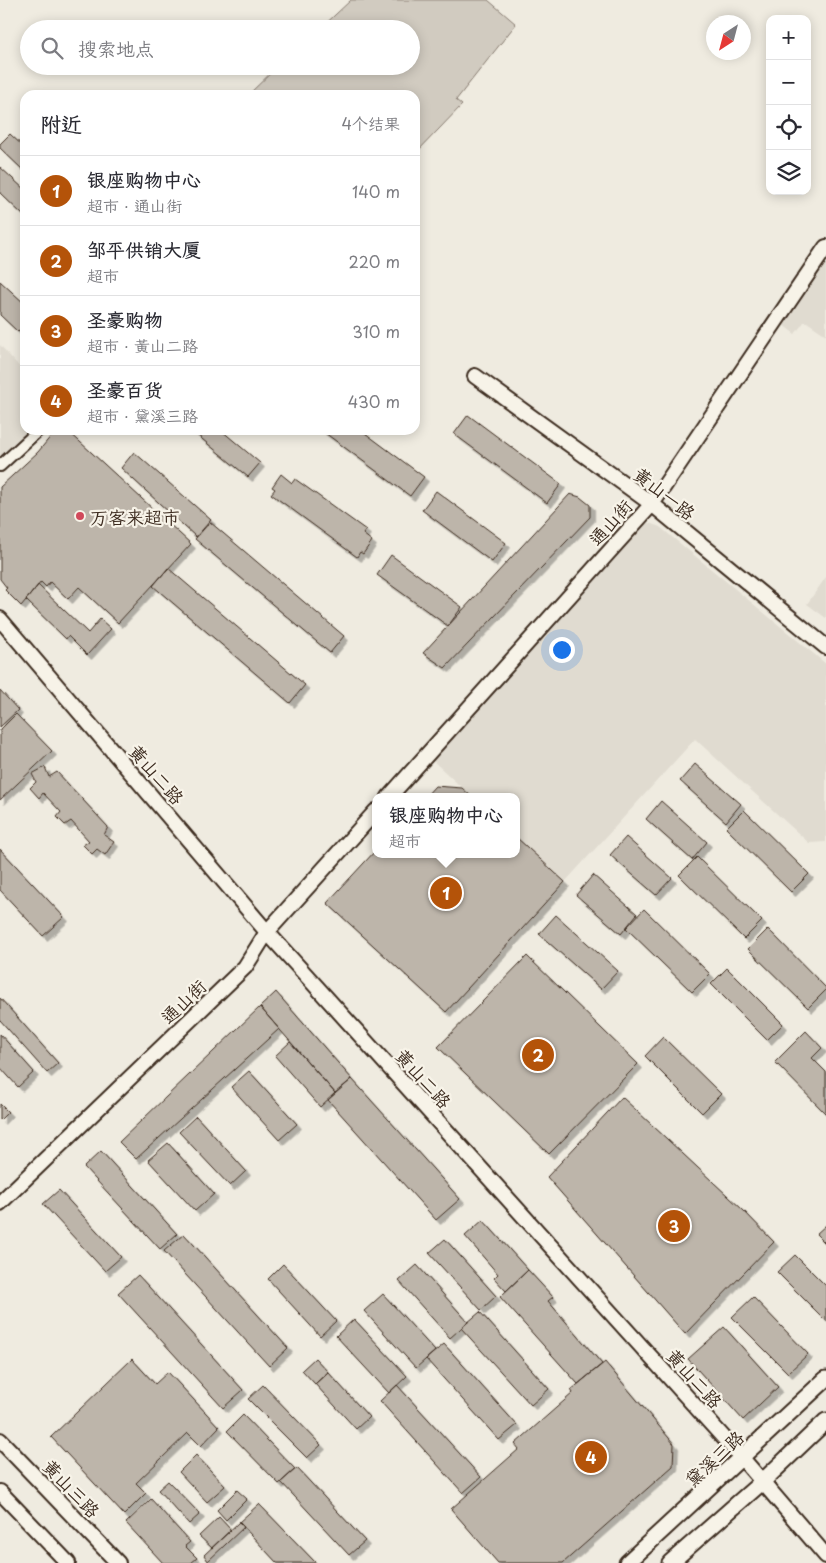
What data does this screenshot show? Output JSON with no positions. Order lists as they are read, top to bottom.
{
  "streets": {
    "main road": ["黛溪三路"],
    "street": [
      "黄山一路",
      "通山街",
      "黄山二路",
      "黄山三路"
    ]
  },
  "crossings": [
    ["黄山一路", "通山街"],
    ["通山街", "黄山二路"],
    ["黄山二路", "黛溪三路"]
  ],
  "places": ["万客来超市"],
  "north": "bottom left",
  "page": {
    "map_buttons": ["+", "−"],
    "search": "搜索地点",
    "heading": ["附近", "4个结果"],
    "list": [
      {
        "mark": "1",
        "name": "银座购物中心",
        "note": "超市 · 通山街",
        "value": "140 m"
      },
      {
        "mark": "2",
        "name": "邹平供销大厦",
        "note": "超市",
        "value": "220 m"
      },
      {
        "mark": "3",
        "name": "圣豪购物",
        "note": "超市 · 黄山二路",
        "value": "310 m"
      },
      {
        "mark": "4",
        "name": "圣豪百货",
        "note": "超市 · 黛溪三路",
        "value": "430 m"
      }
    ],
    "popup": ["银座购物中心", "超市"],
    "pins": [
      "1",
      "2",
      "3",
      "4"
    ]
  }
}
